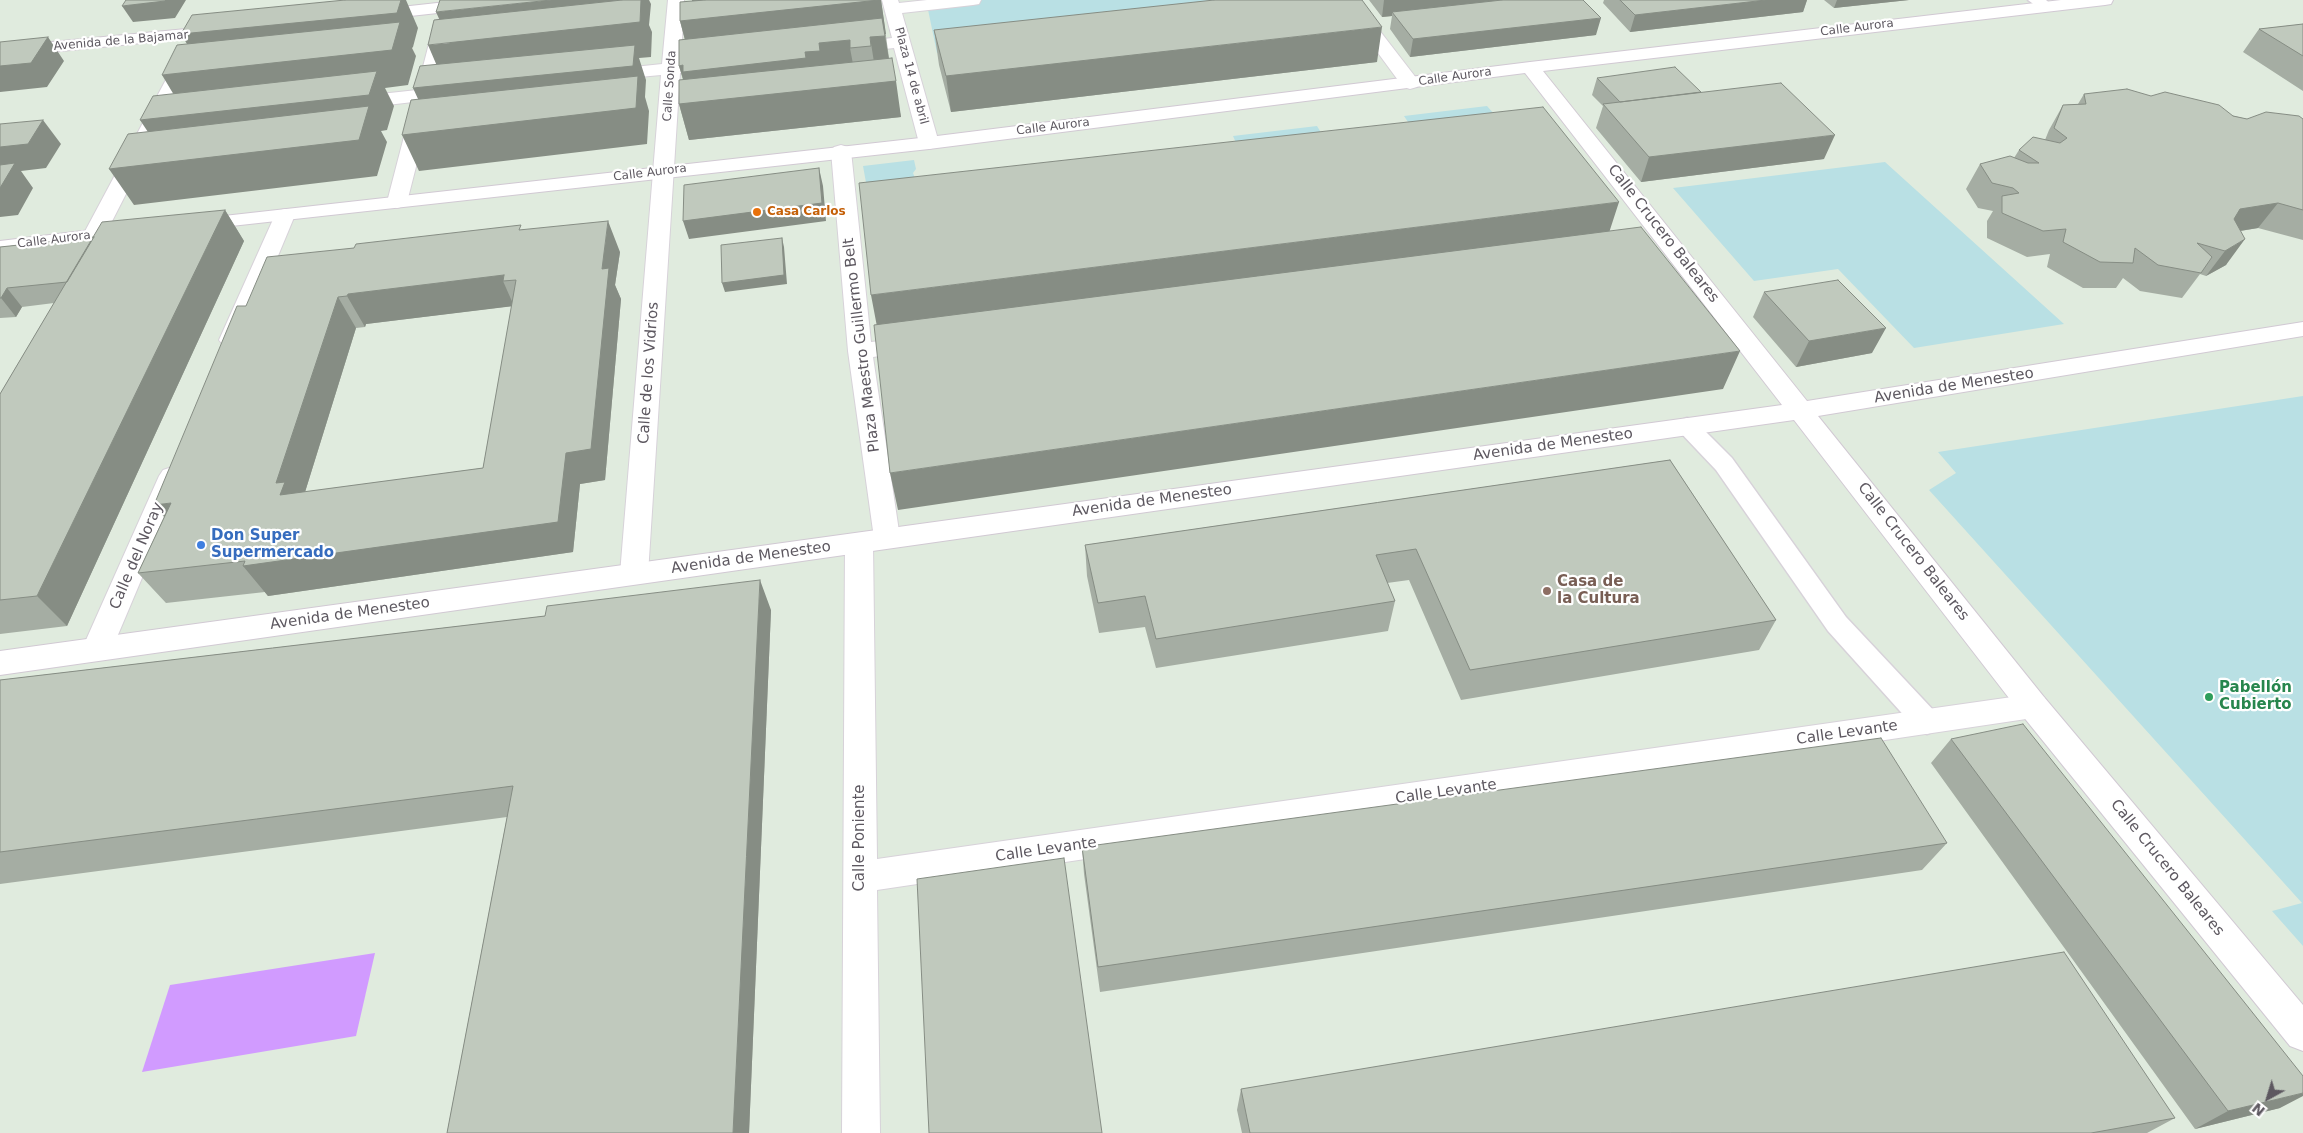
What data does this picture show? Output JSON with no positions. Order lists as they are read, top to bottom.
{
  "streets": {
    "street": [
      "Calle Aurora",
      "Avenida de la Bajamar",
      "Plaza 14 de abril",
      "Calle Sonda",
      "Calle Crucero Baleares",
      "Plaza Maestro Guillermo Belt",
      "Calle de los Vidrios",
      "Avenida de Menesteo",
      "Calle del Noray",
      "Calle Levante",
      "Calle Poniente"
    ]
  },
  "crossings": [
    ["Calle Aurora", "Plaza 14 de abril"],
    ["Calle Aurora", "Calle Sonda"],
    ["Calle Aurora", "Calle Crucero Baleares"],
    ["Calle Aurora", "Plaza Maestro Guillermo Belt"],
    ["Calle Aurora", "Calle de los Vidrios"],
    ["Calle Sonda", "Calle de los Vidrios"],
    ["Calle Crucero Baleares", "Avenida de Menesteo"],
    ["Calle Crucero Baleares", "Calle Levante"],
    ["Plaza Maestro Guillermo Belt", "Avenida de Menesteo"],
    ["Plaza Maestro Guillermo Belt", "Calle Poniente"],
    ["Calle de los Vidrios", "Avenida de Menesteo"],
    ["Avenida de Menesteo", "Calle del Noray"],
    ["Avenida de Menesteo", "Calle Poniente"],
    ["Calle Levante", "Calle Poniente"]
  ],
  "places": [
    "Casa Carlos",
    "Don Super Supermercado",
    "Casa de la Cultura",
    "Pabellón Cubierto"
  ],
  "north": "bottom left"
}
